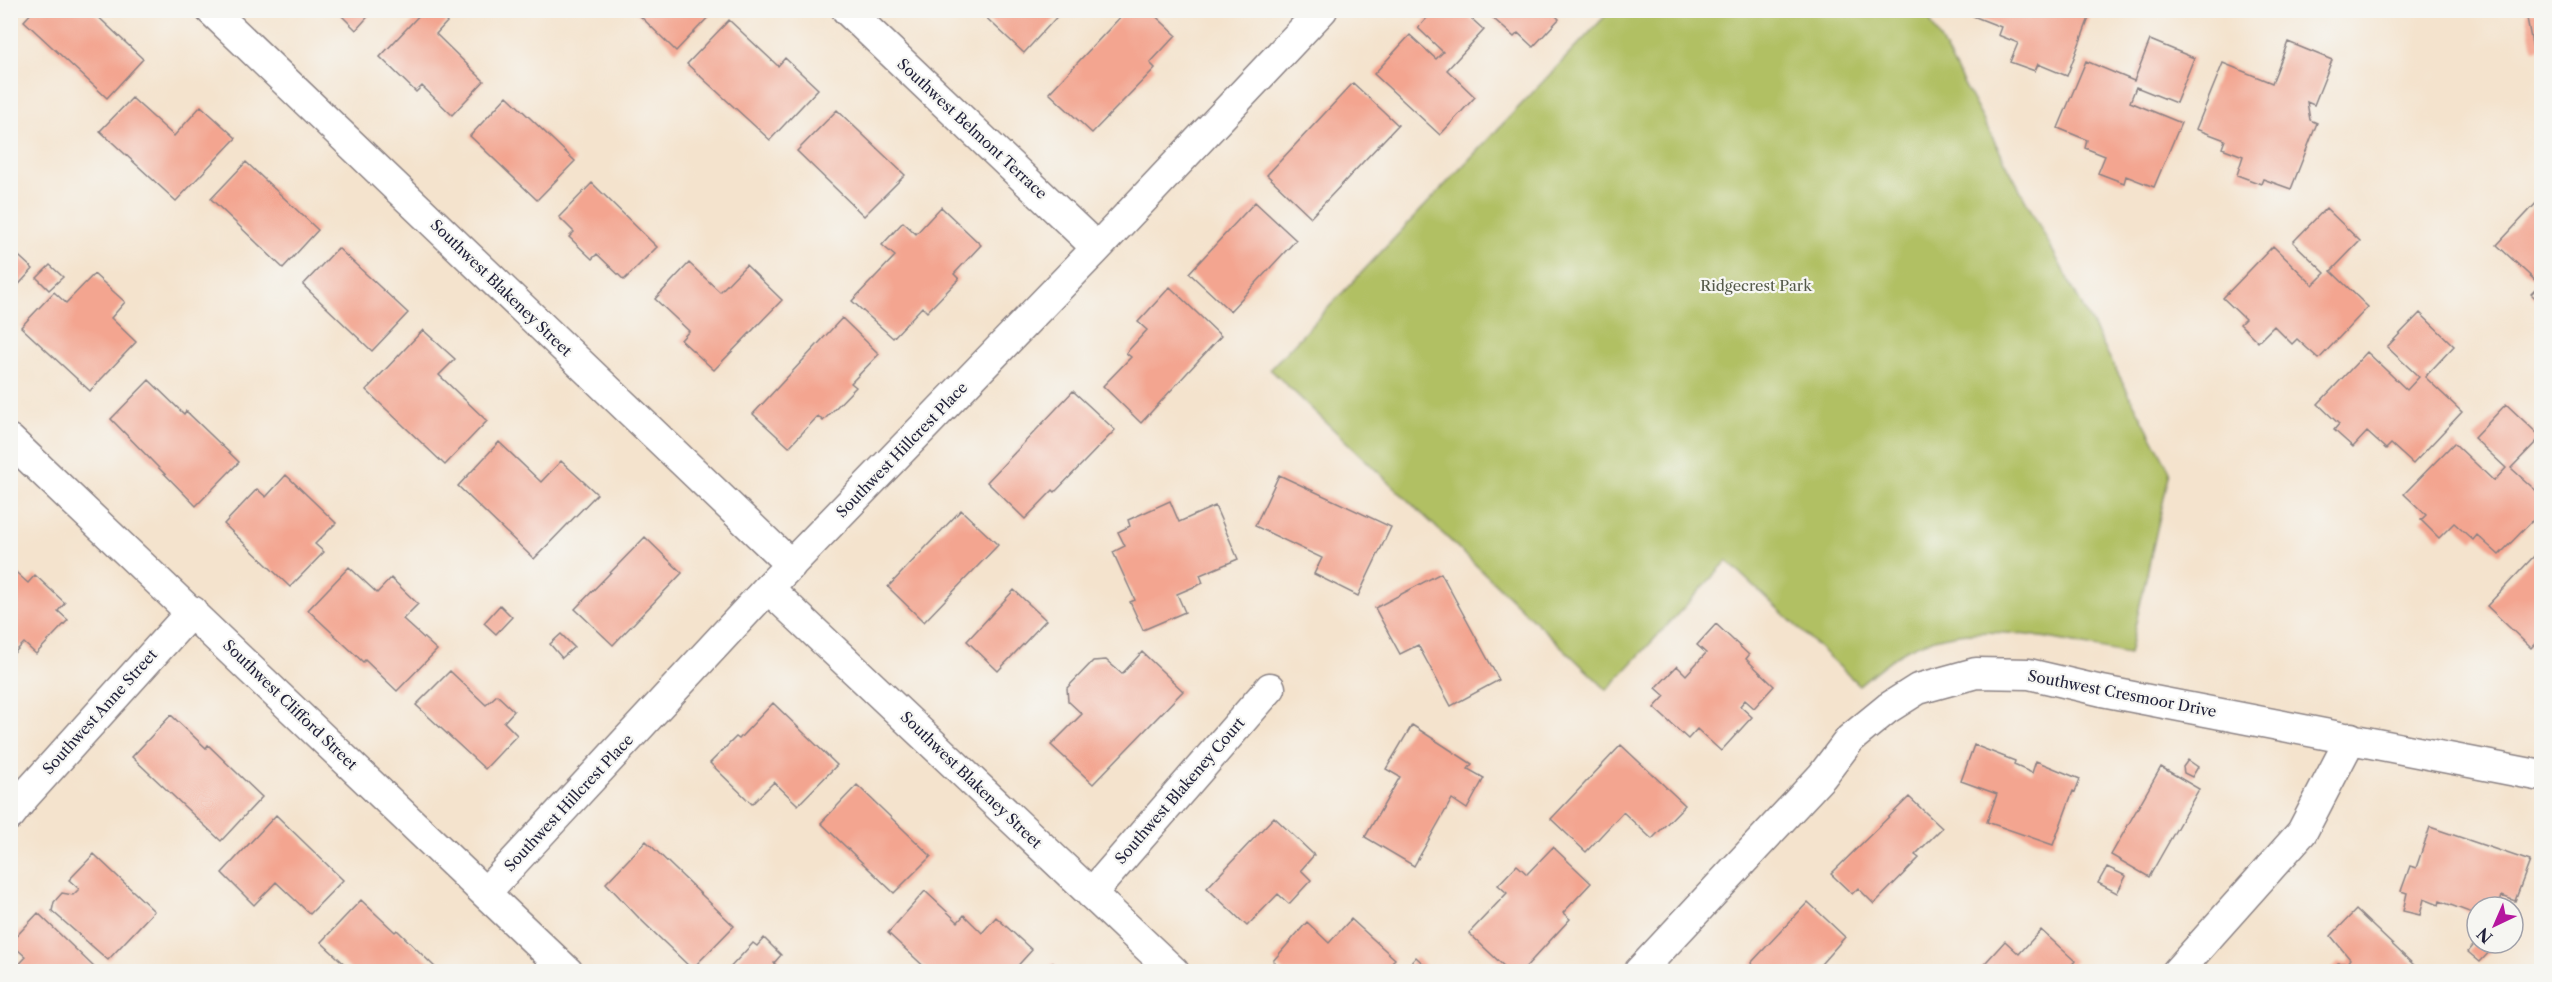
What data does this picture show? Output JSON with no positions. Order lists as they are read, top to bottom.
{
  "streets": {
    "street": [
      "Southwest Belmont Terrace",
      "Southwest Blakeney Street",
      "Southwest Hillcrest Place",
      "Southwest Cresmoor Drive",
      "Southwest Clifford Street",
      "Southwest Anne Street",
      "Southwest Blakeney Court"
    ]
  },
  "crossings": [
    ["Southwest Belmont Terrace", "Southwest Hillcrest Place"],
    ["Southwest Blakeney Street", "Southwest Hillcrest Place"],
    ["Southwest Blakeney Street", "Southwest Blakeney Court"],
    ["Southwest Hillcrest Place", "Southwest Clifford Street"],
    ["Southwest Clifford Street", "Southwest Anne Street"]
  ],
  "parks": ["Ridgecrest Park"],
  "north": "bottom left"
}
